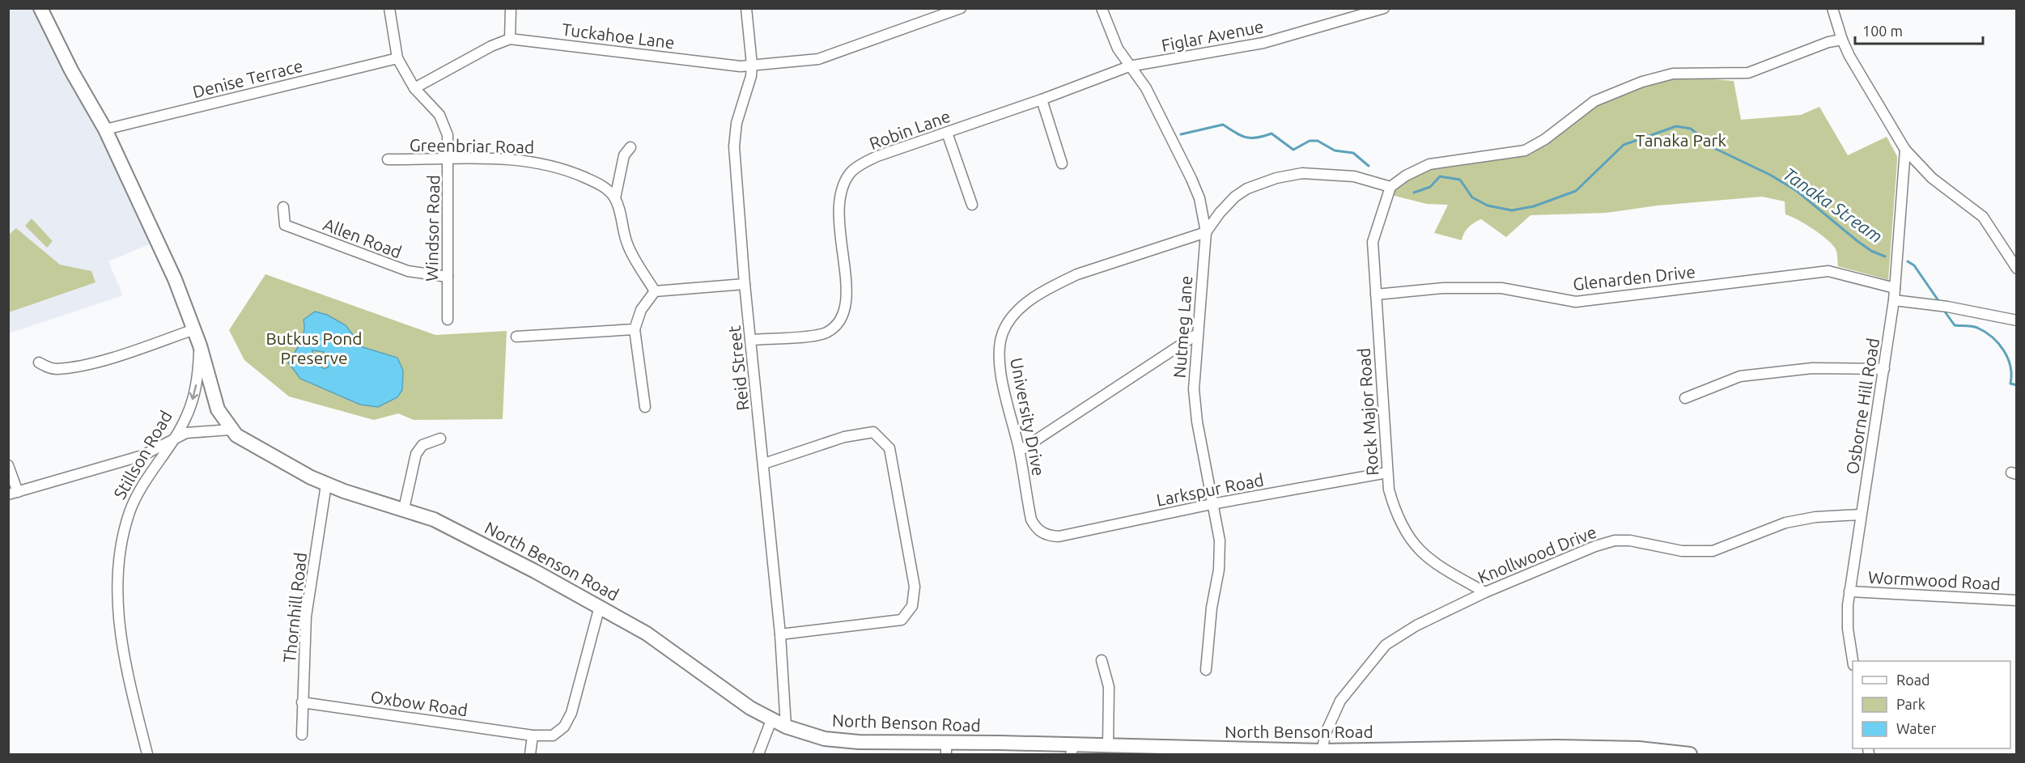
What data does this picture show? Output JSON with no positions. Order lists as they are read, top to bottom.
{
  "streets": {
    "main road": ["Stillson Road", "North Benson Road"],
    "street": [
      "Tuckahoe Lane",
      "Figlar Avenue",
      "Denise Terrace",
      "Robin Lane",
      "Greenbriar Road",
      "Windsor Road",
      "Allen Road",
      "Glenarden Drive",
      "Nutmeg Lane",
      "Reid Street",
      "Osborne Hill Road",
      "Rock Major Road",
      "University Drive",
      "Larkspur Road",
      "Knollwood Drive",
      "Wormwood Road",
      "Thornhill Road",
      "Oxbow Road"
    ]
  },
  "crossings": [
    ["Tuckahoe Lane", "Reid Street"],
    ["Figlar Avenue", "Robin Lane"],
    ["Figlar Avenue", "Nutmeg Lane"],
    ["Denise Terrace", "Windsor Road"],
    ["Denise Terrace", "Stillson Road"],
    ["Robin Lane", "Nutmeg Lane"],
    ["Robin Lane", "Reid Street"],
    ["Greenbriar Road", "Windsor Road"],
    ["Windsor Road", "Allen Road"],
    ["Glenarden Drive", "Osborne Hill Road"],
    ["Glenarden Drive", "Rock Major Road"],
    ["Nutmeg Lane", "University Drive"],
    ["Nutmeg Lane", "Larkspur Road"],
    ["Reid Street", "North Benson Road"],
    ["Osborne Hill Road", "Knollwood Drive"],
    ["Osborne Hill Road", "Wormwood Road"],
    ["Rock Major Road", "Larkspur Road"],
    ["Rock Major Road", "Knollwood Drive"],
    ["University Drive", "Larkspur Road"],
    ["Stillson Road", "North Benson Road"],
    ["Knollwood Drive", "North Benson Road"],
    ["North Benson Road", "Thornhill Road"],
    ["North Benson Road", "Oxbow Road"],
    ["Thornhill Road", "Oxbow Road"]
  ],
  "water": ["Tanaka Stream"],
  "parks": ["Tanaka Park", "Butkus Pond Preserve"],
  "legend": ["Road", "Park", "Water"],
  "scale_bar": "100 m"
}
